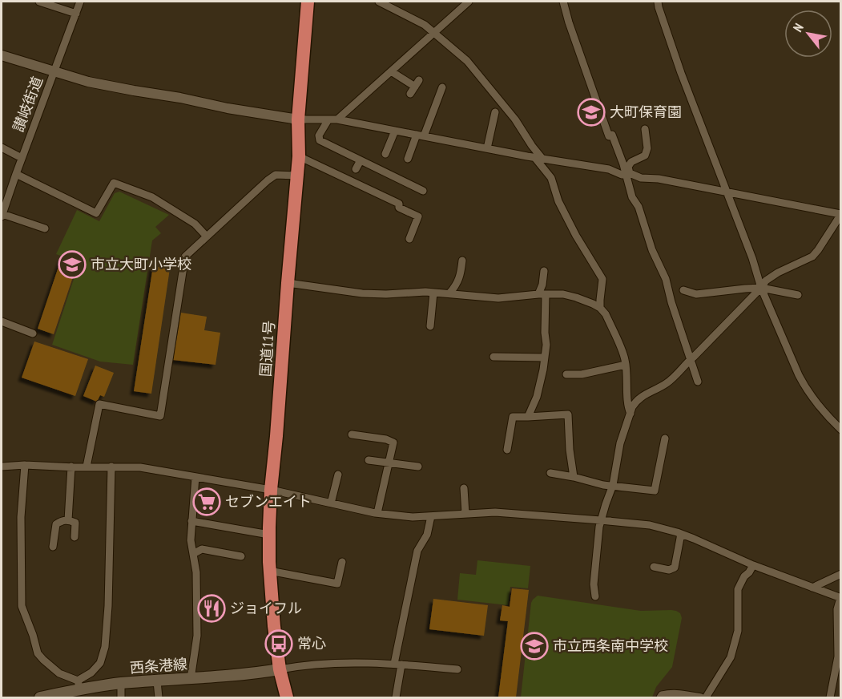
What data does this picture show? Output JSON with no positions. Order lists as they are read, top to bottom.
{
  "streets": {
    "highway": ["国道11号"],
    "main road": ["西条港線"],
    "street": ["讃岐街道"]
  },
  "crossings": [
    ["国道11号", "西条港線"]
  ],
  "places": {
    "school or university": ["大町保育園", "市立大町小学校", "市立西条南中学校"],
    "supermarket": ["セブンエイト"],
    "restaurant": ["ジョイフル"],
    "bus stop": ["常心"]
  },
  "north": "top left"
}
